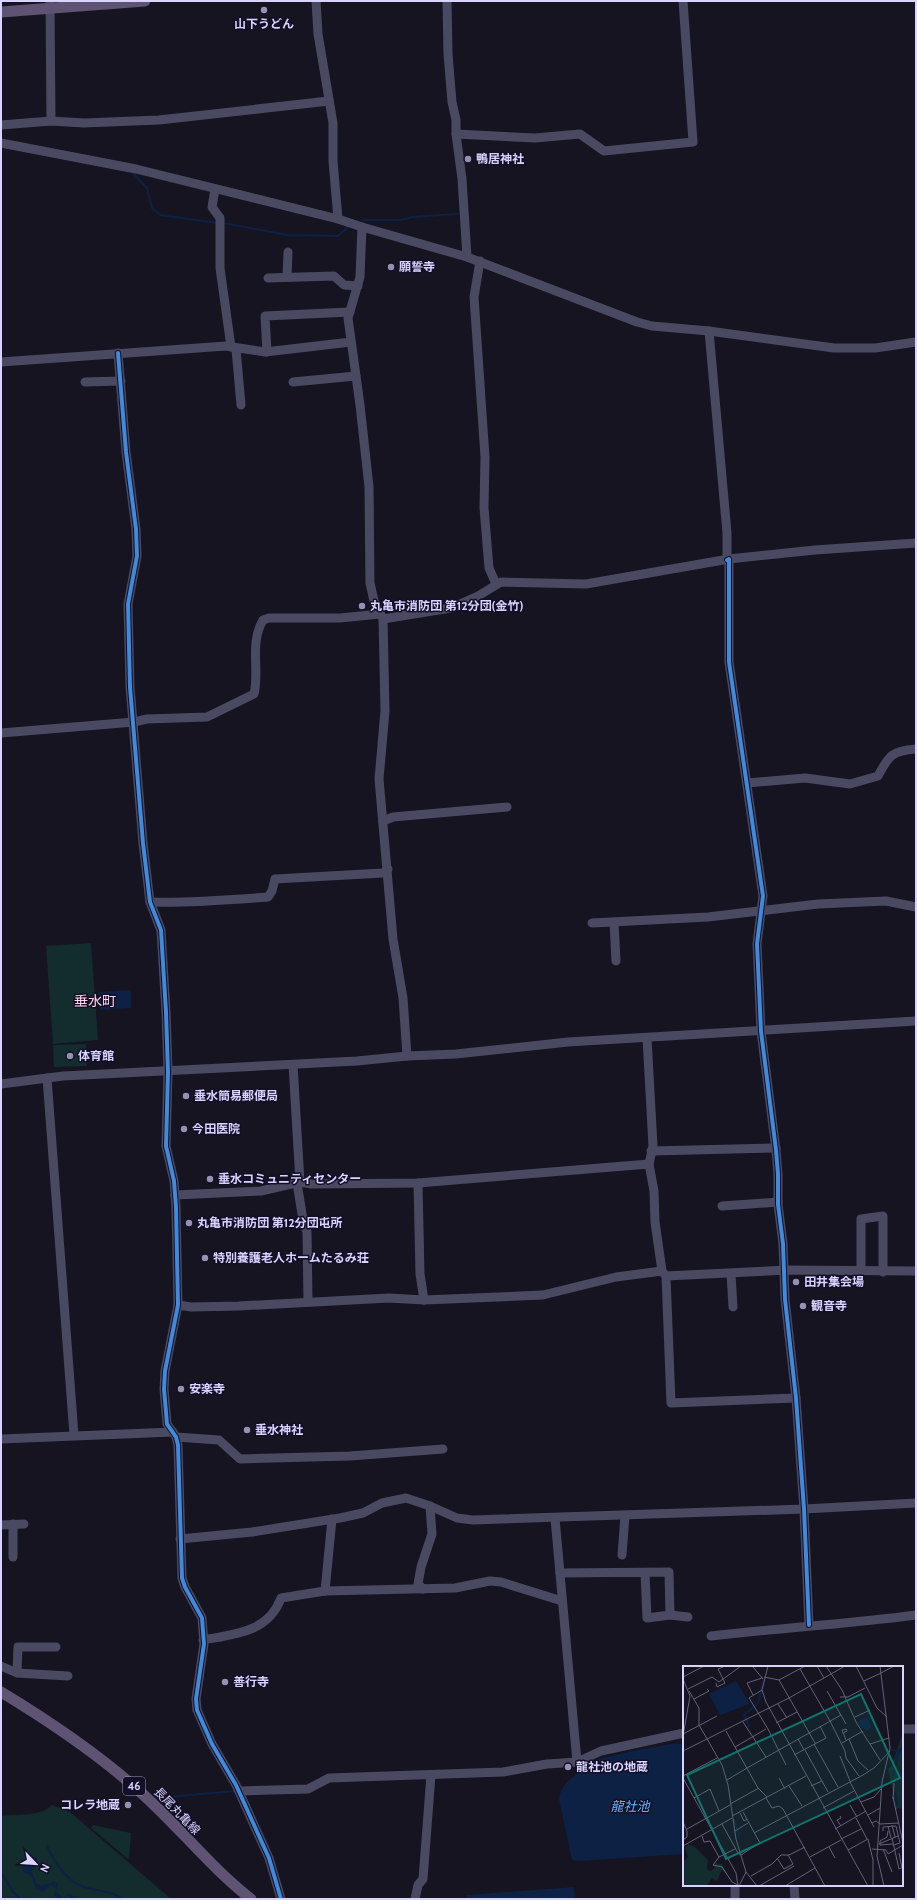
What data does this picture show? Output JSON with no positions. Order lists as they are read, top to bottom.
{
  "streets": {
    "main road": ["46", "長尾丸亀線"]
  },
  "districts": ["垂水町"],
  "water": ["龍社池"],
  "places": [
    "山下うどん",
    "鴨居神社",
    "願誓寺",
    "丸亀市消防団 第12分団(金竹)",
    "体育館",
    "垂水簡易郵便局",
    "今田医院",
    "垂水コミュニティセンター",
    "丸亀市消防団 第12分団屯所",
    "特別養護老人ホームたるみ荘",
    "田井集会場",
    "観音寺",
    "安楽寺",
    "垂水神社",
    "善行寺",
    "龍社池の地蔵",
    "コレラ地蔵"
  ],
  "north": "bottom right"
}
